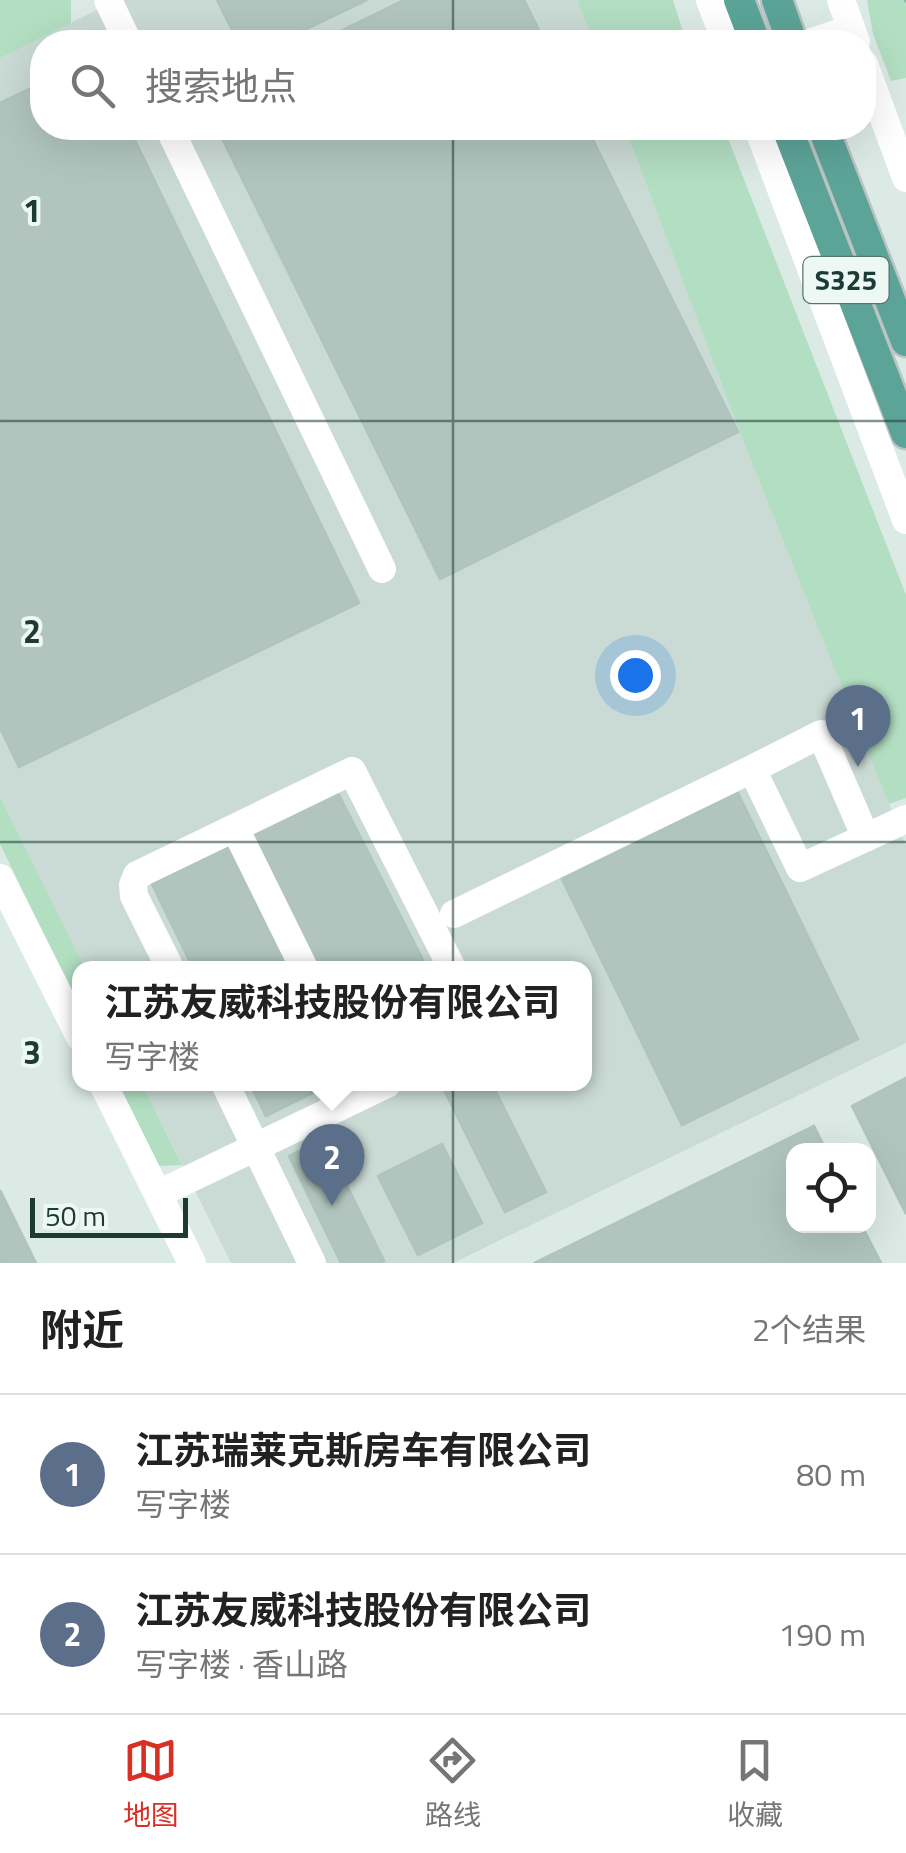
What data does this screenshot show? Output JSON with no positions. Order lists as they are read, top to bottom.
{
  "streets": {
    "main road": ["S325"]
  },
  "scale_bar": "50 m",
  "page": {
    "search": "搜索地点",
    "pins": ["1", "2"],
    "popup": ["江苏友威科技股份有限公司", "写字楼"],
    "scale": "50 m",
    "heading": ["附近", "2个结果"],
    "list": [
      {
        "mark": "1",
        "name": "江苏瑞莱克斯房车有限公司",
        "note": "写字楼",
        "value": "80 m"
      },
      {
        "mark": "2",
        "name": "江苏友威科技股份有限公司",
        "note": "写字楼 · 香山路",
        "value": "190 m"
      }
    ],
    "nav": ["地图", "路线", "收藏"]
  },
  "grid": {
    "rows": ["1", "2", "3"]
  }
}
